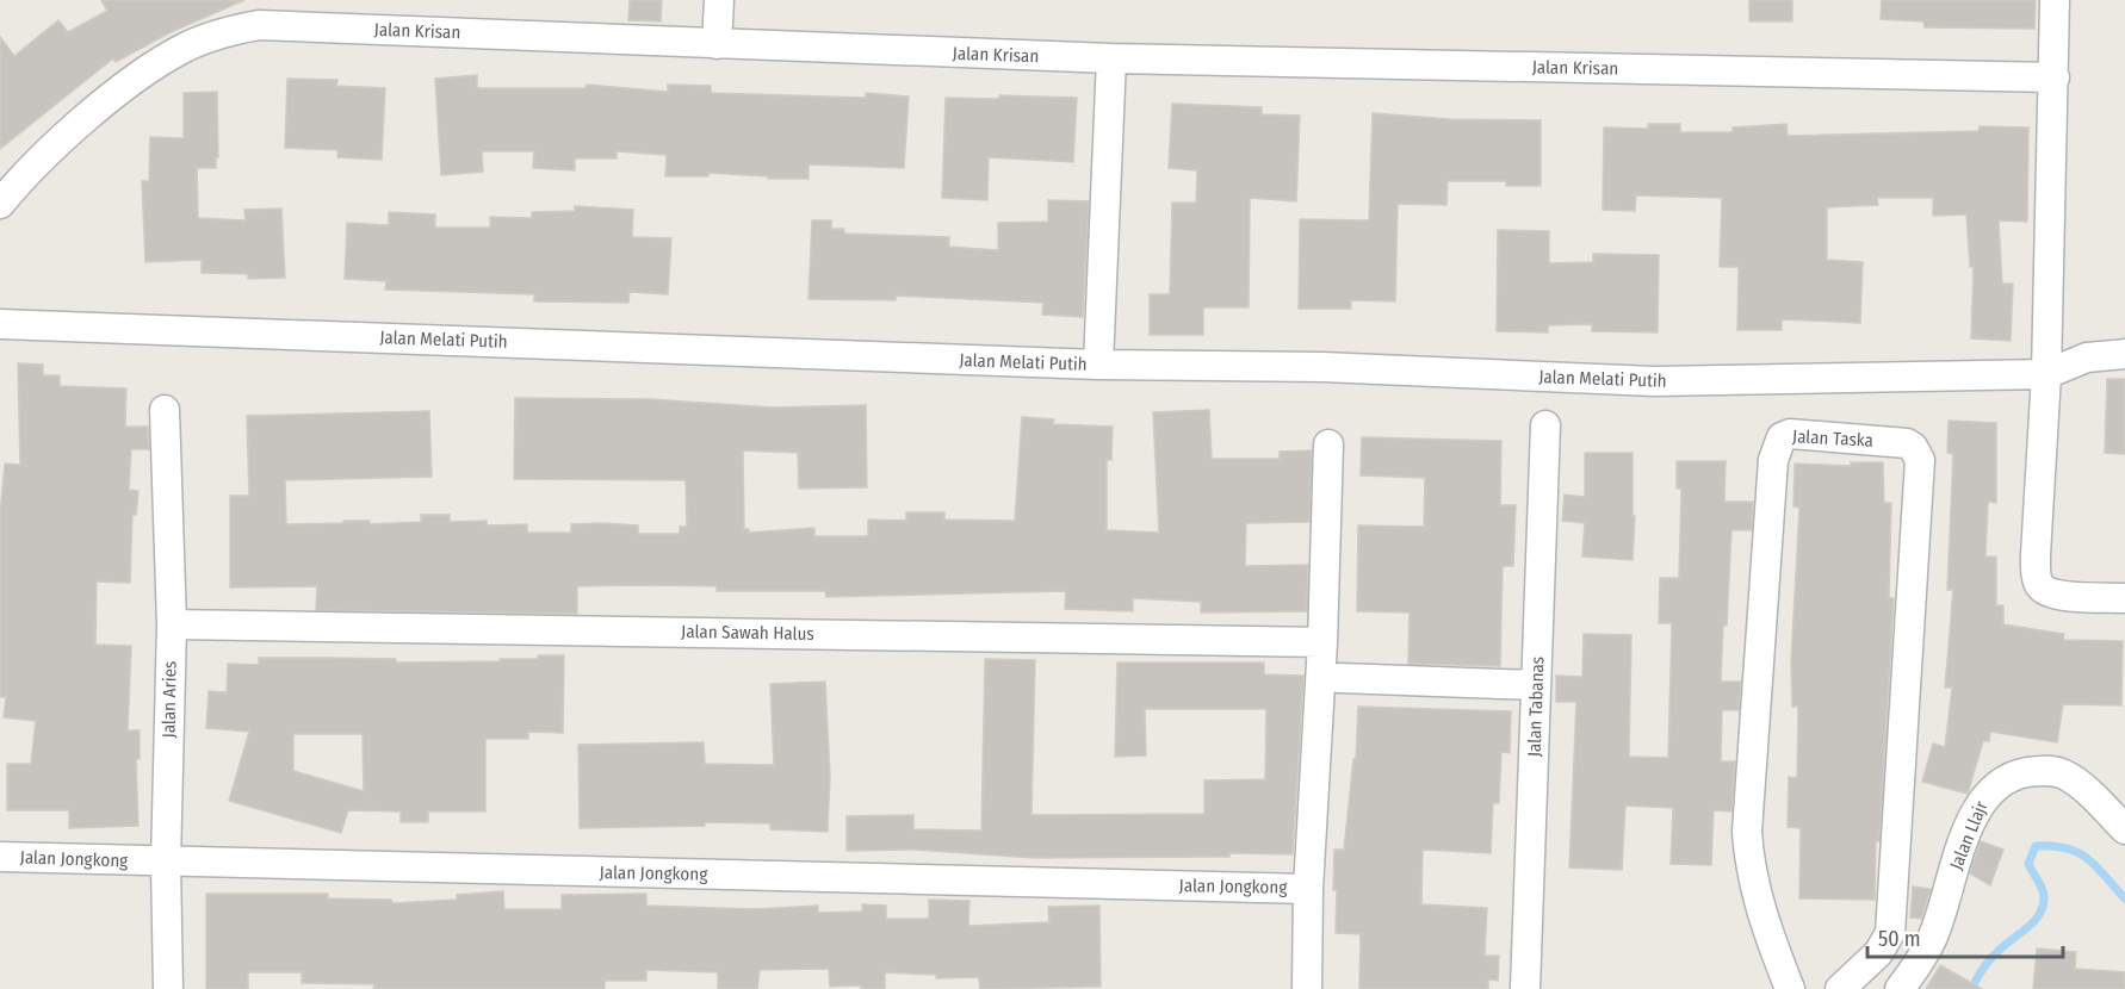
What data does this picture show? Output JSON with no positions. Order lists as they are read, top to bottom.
{
  "streets": {
    "street": [
      "Jalan Krisan",
      "Jalan Melati Putih",
      "Jalan Taska",
      "Jalan Sawah Halus",
      "Jalan Aries",
      "Jalan Tabanas",
      "Jalan Llajr",
      "Jalan Jongkong"
    ]
  },
  "crossings": [
    ["Jalan Sawah Halus", "Jalan Aries"],
    ["Jalan Aries", "Jalan Jongkong"]
  ],
  "scale_bar": "50 m"
}
